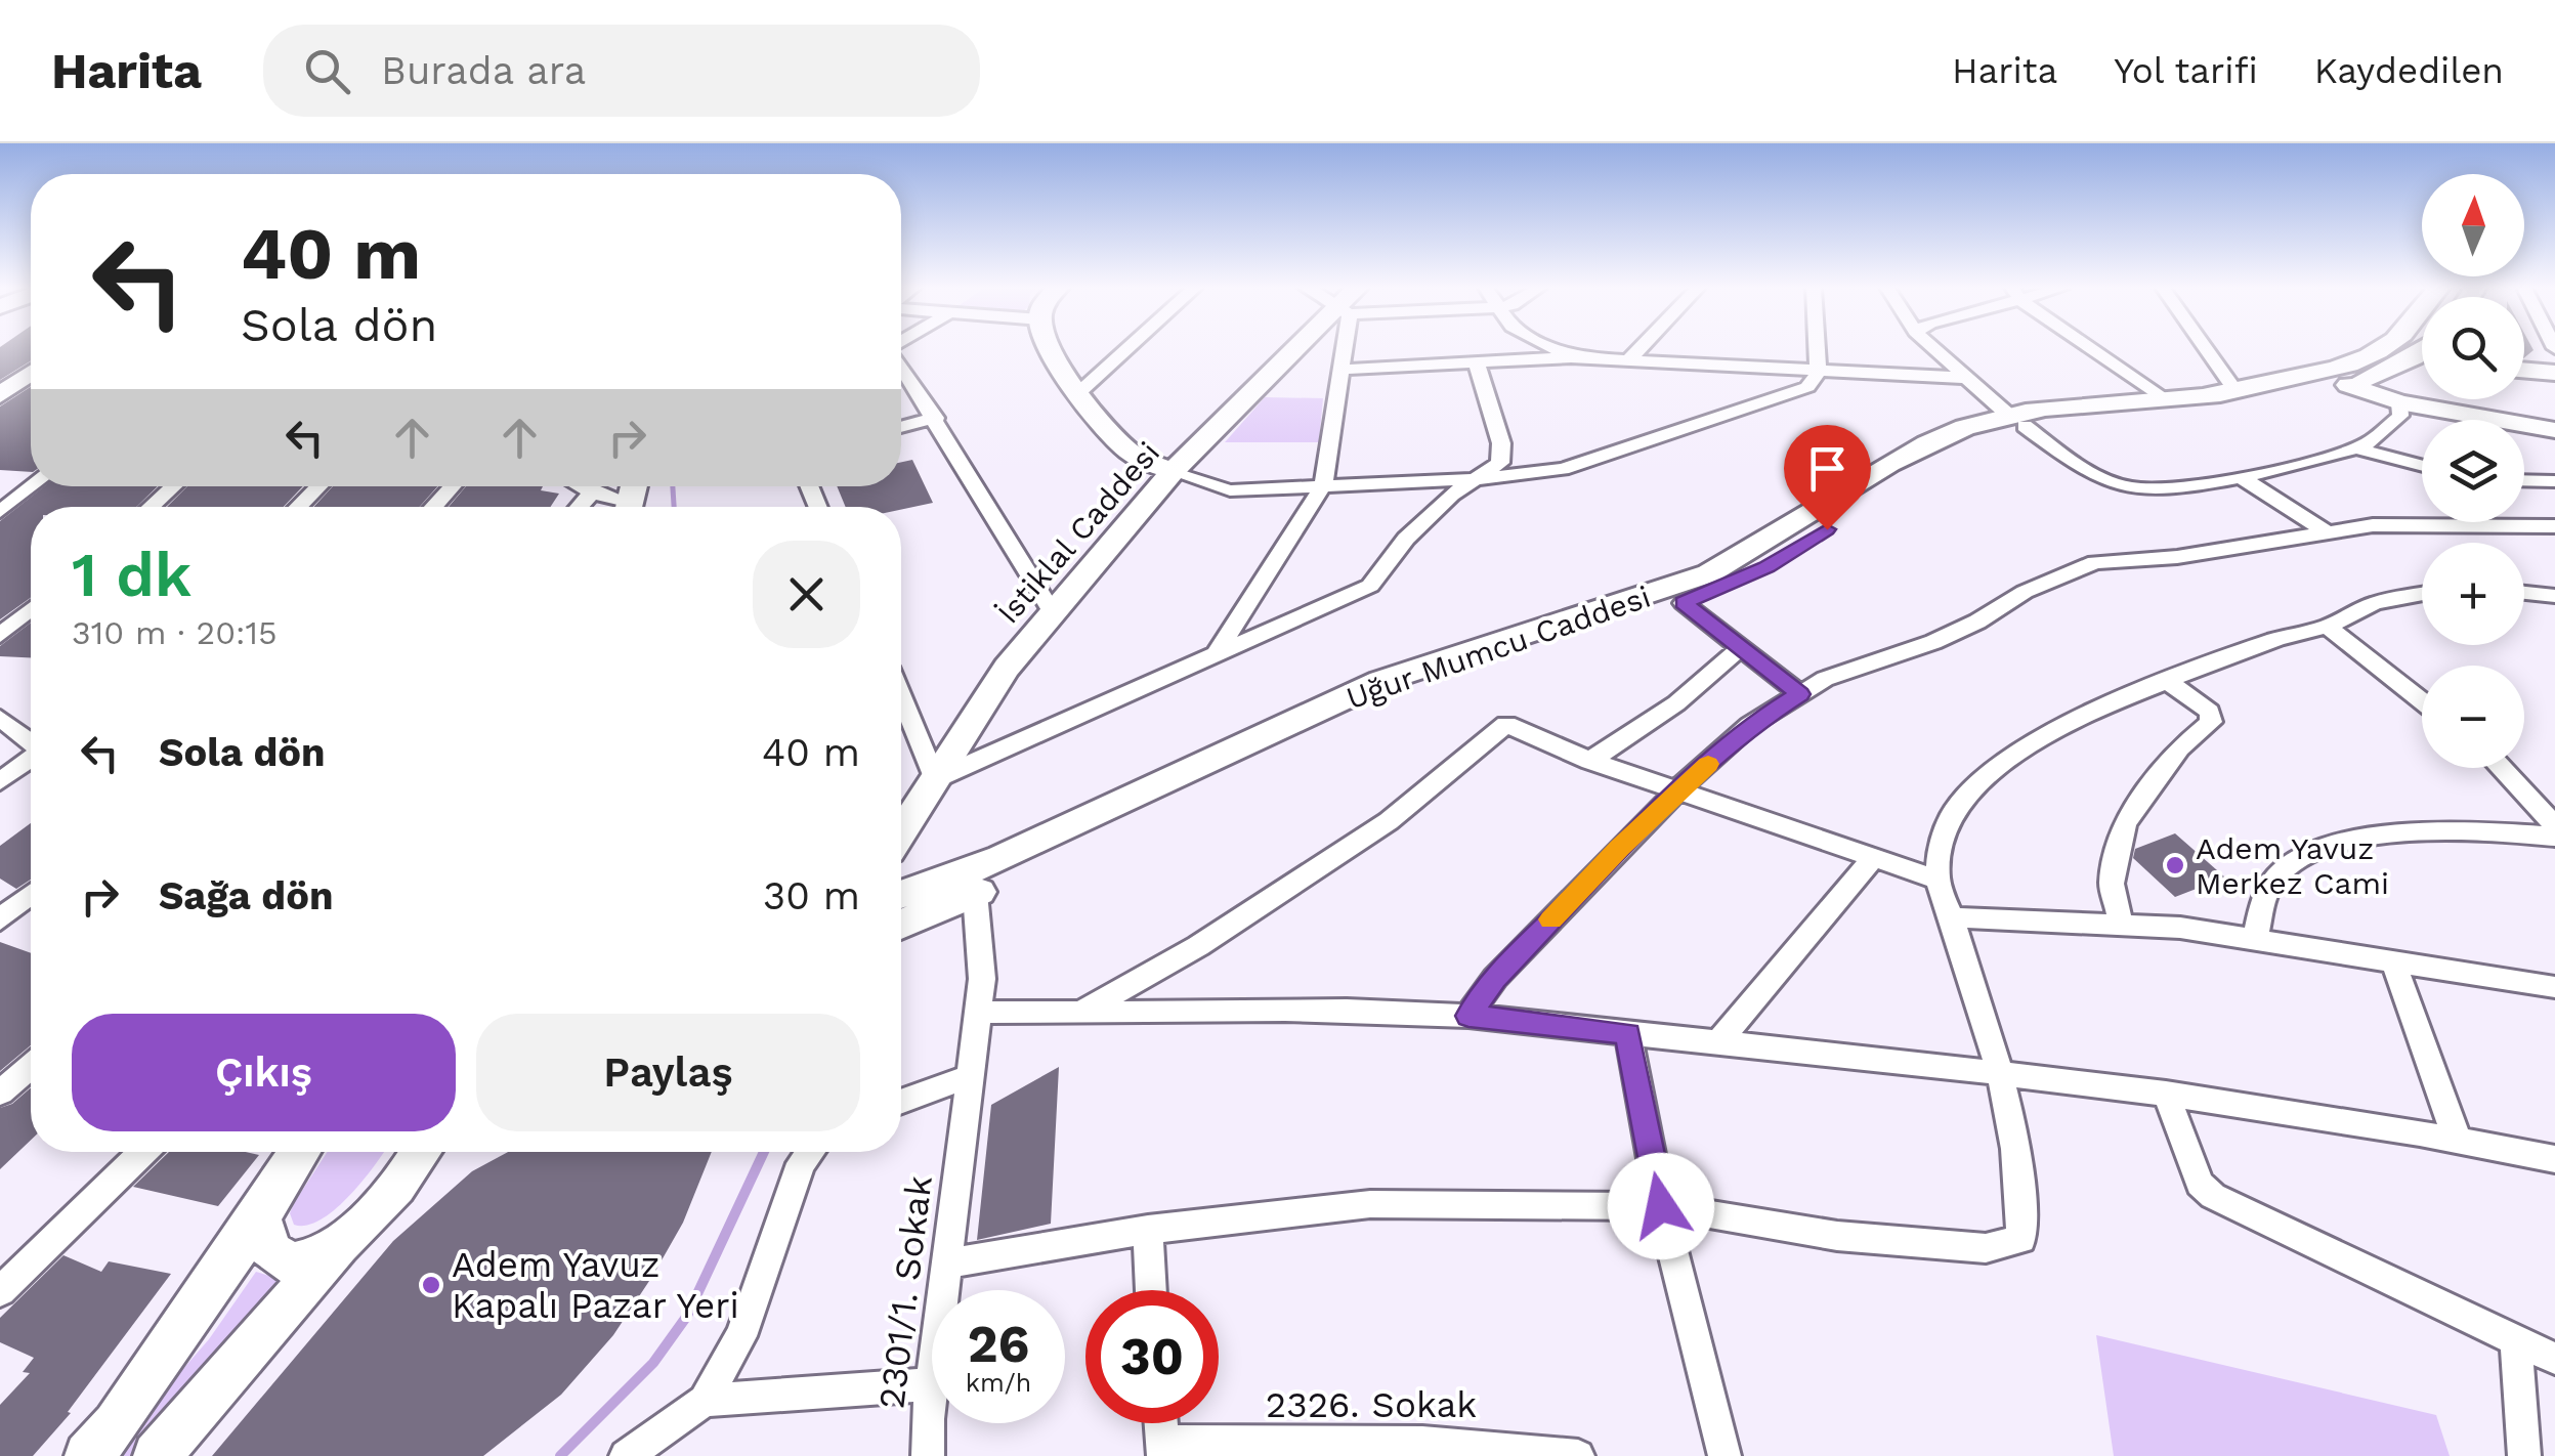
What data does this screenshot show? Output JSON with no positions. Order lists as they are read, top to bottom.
{
  "streets": {
    "main road": ["İstiklal Caddesi", "Uğur Mumcu Caddesi"],
    "street": ["2301/1. Sokak", "2326. Sokak"]
  },
  "crossings": [
    ["Uğur Mumcu Caddesi", "2301/1. Sokak"]
  ],
  "places": ["Adem Yavuz Merkez Cami", "Adem Yavuz Kapalı Pazar Yeri"],
  "north": "top",
  "page": {
    "header": "Harita",
    "search": "Burada ara",
    "nav": ["Harita", "Yol tarifi", "Kaydedilen"],
    "map_buttons": ["+", "−"],
    "turn": ["40 m", "Sola dön"],
    "heading": ["1 dk", "310 m · 20:15"],
    "list": [
      {
        "name": "Sola dön",
        "value": "40 m"
      },
      {
        "name": "Sağa dön",
        "value": "30 m"
      }
    ],
    "buttons": ["Çıkış", "Paylaş"],
    "speed": "26 km/h",
    "limit": "30"
  }
}
